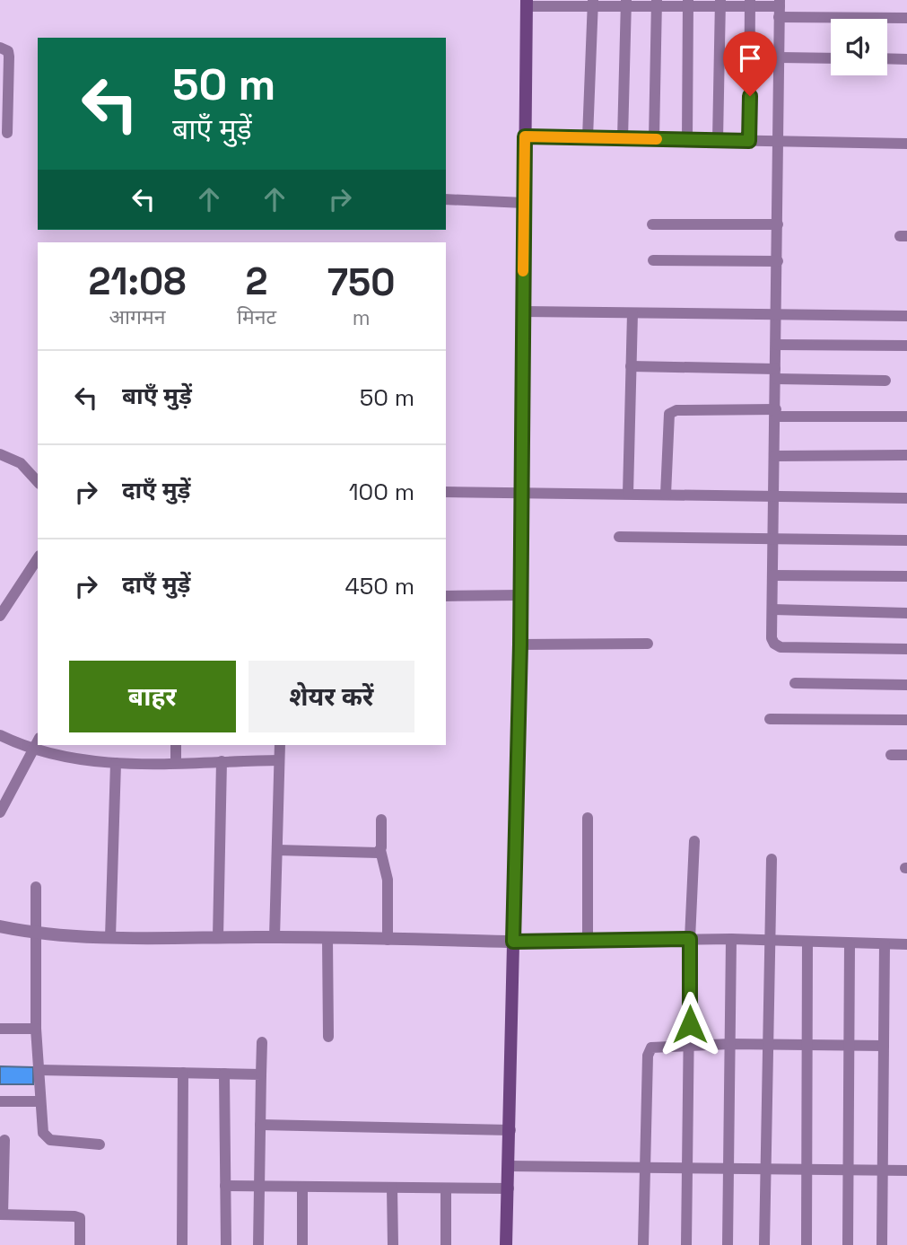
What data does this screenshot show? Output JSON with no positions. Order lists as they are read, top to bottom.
{
  "page": {
    "turn": ["50 m", "बाएँ मुड़ें"],
    "eta": [
      "21:08",
      "आगमन",
      "2",
      "मिनट",
      "750",
      "m"
    ],
    "list": [
      {
        "name": "बाएँ मुड़ें",
        "value": "50 m"
      },
      {
        "name": "दाएँ मुड़ें",
        "value": "100 m"
      },
      {
        "name": "दाएँ मुड़ें",
        "value": "450 m"
      }
    ],
    "buttons": ["बाहर", "शेयर करें"]
  }
}
